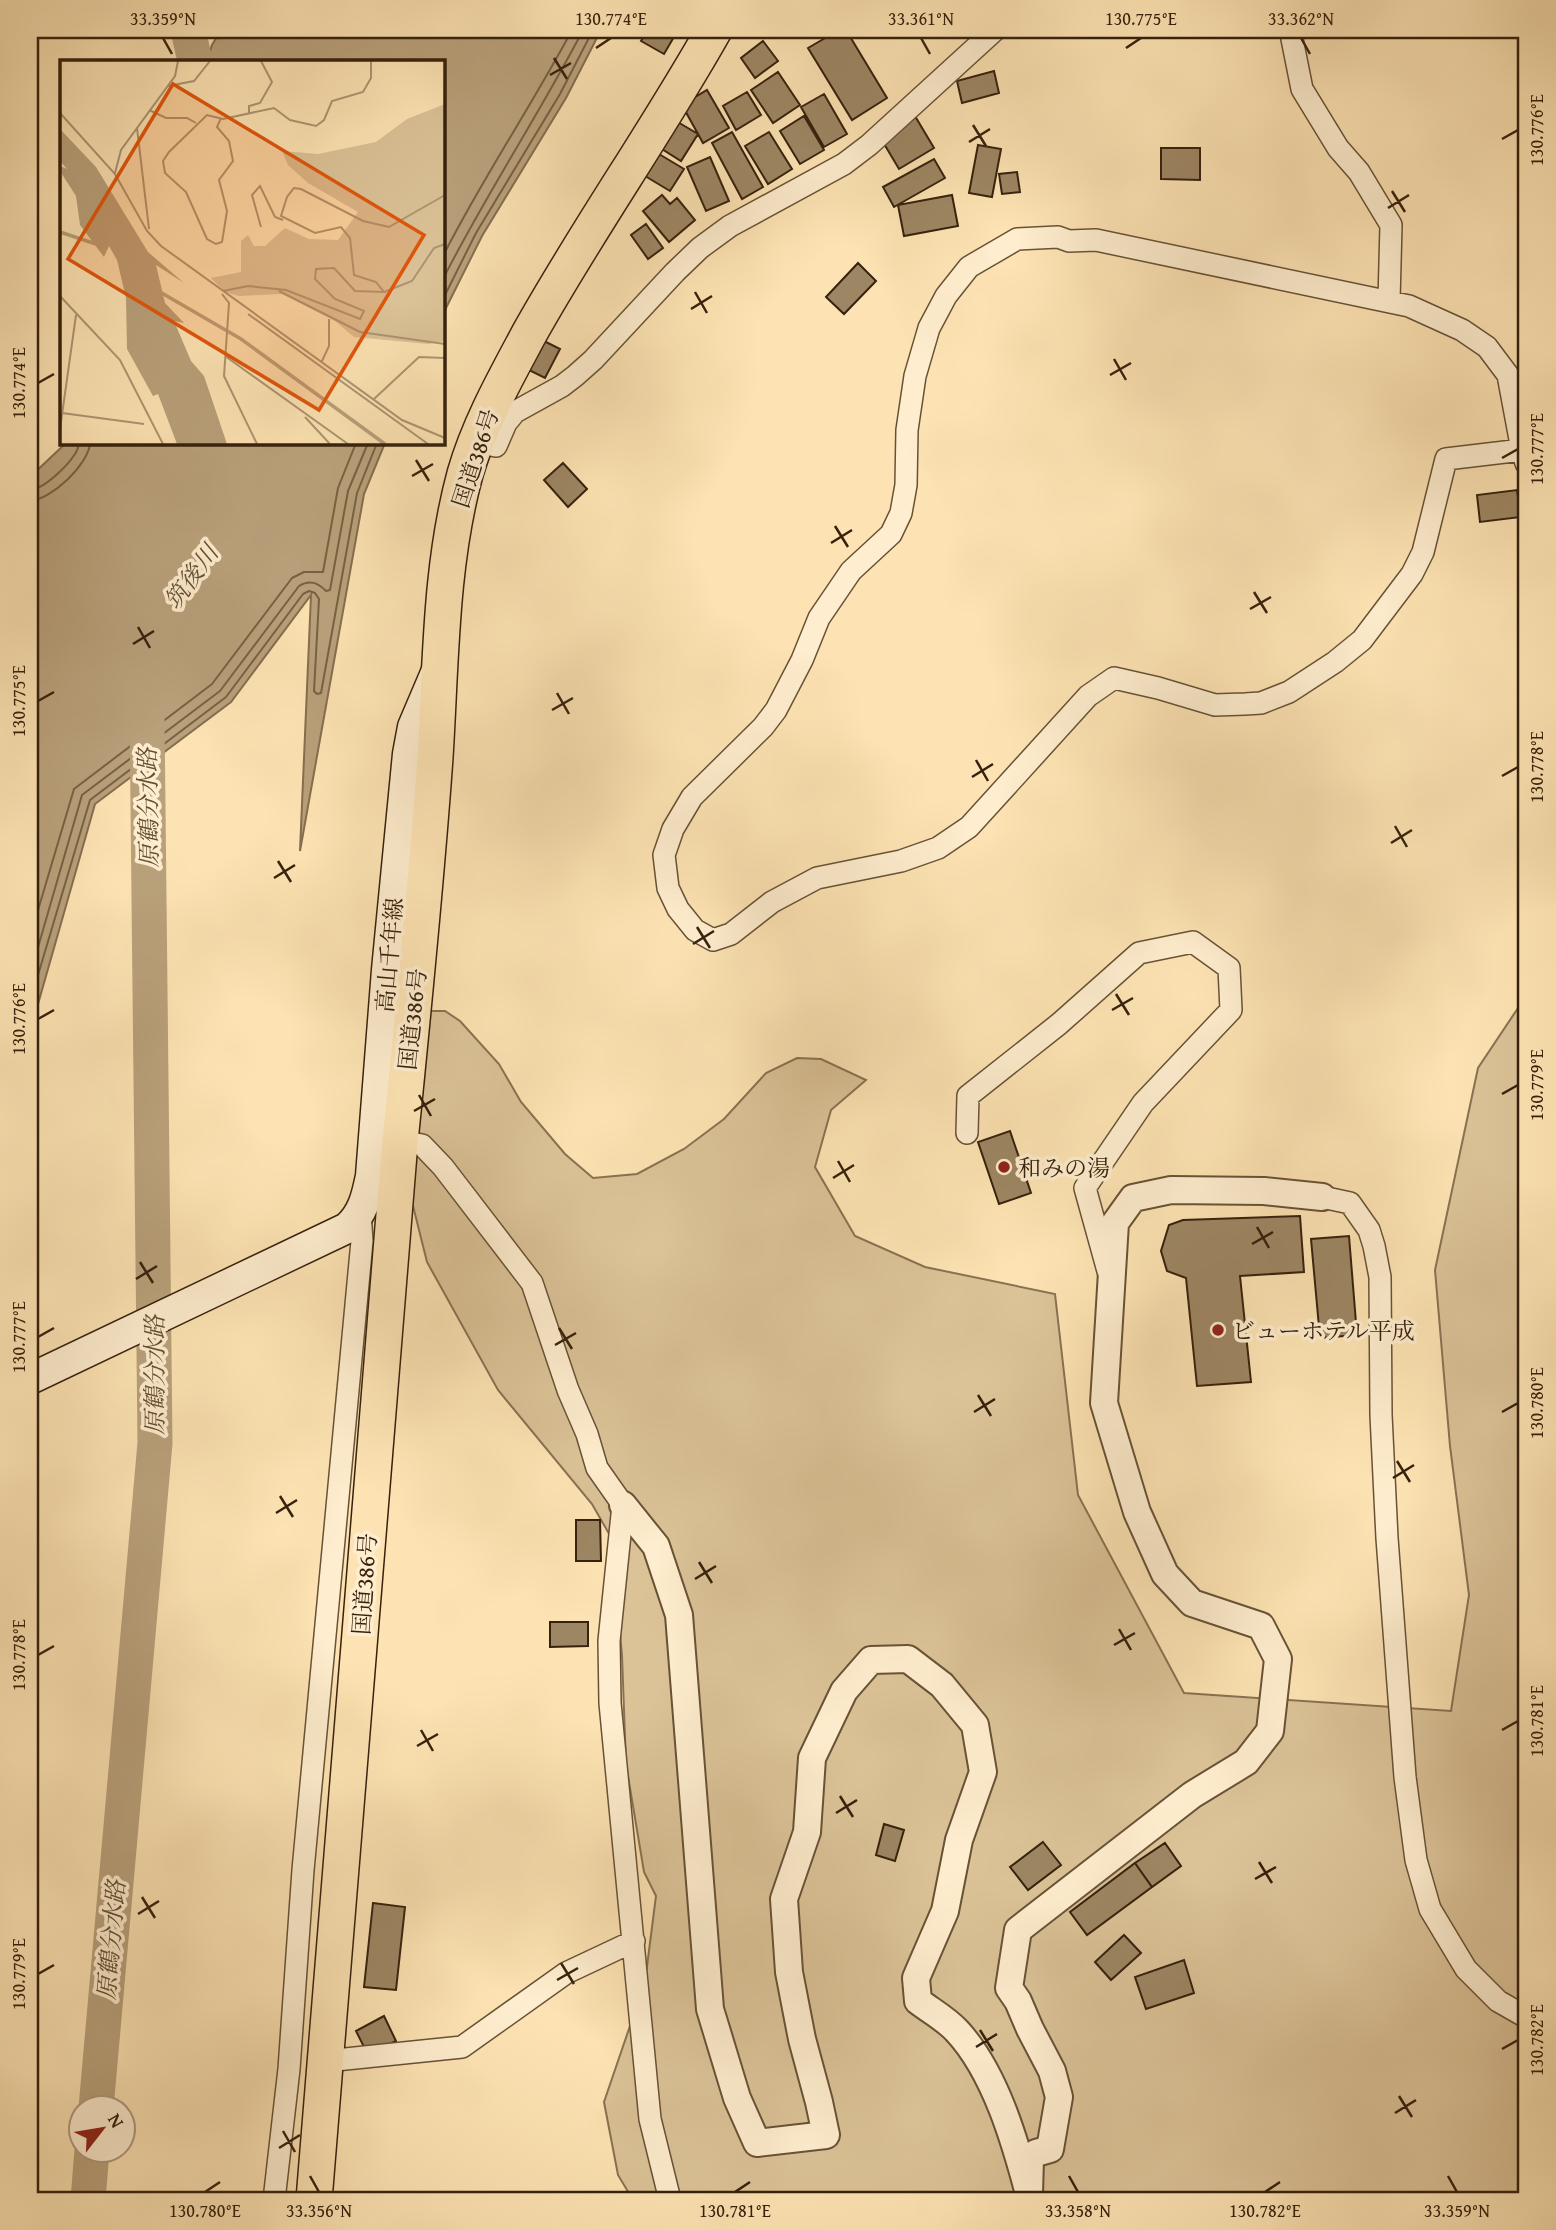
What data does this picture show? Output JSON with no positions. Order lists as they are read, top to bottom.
{
  "streets": {
    "highway": ["国道386号"],
    "main road": ["高山千年線"]
  },
  "crossings": [
    ["国道386号", "高山千年線"]
  ],
  "water": ["筑後川", "原鶴分水路"],
  "places": ["和みの湯", "ビューホテル平成"],
  "north": "top right",
  "coordinates": [
    "33.359°N",
    "130.774°E",
    "33.361°N",
    "130.775°E",
    "33.362°N",
    "130.776°E",
    "130.777°E",
    "130.778°E",
    "130.779°E",
    "130.780°E",
    "130.781°E",
    "130.782°E",
    "33.356°N",
    "33.358°N"
  ]
}
